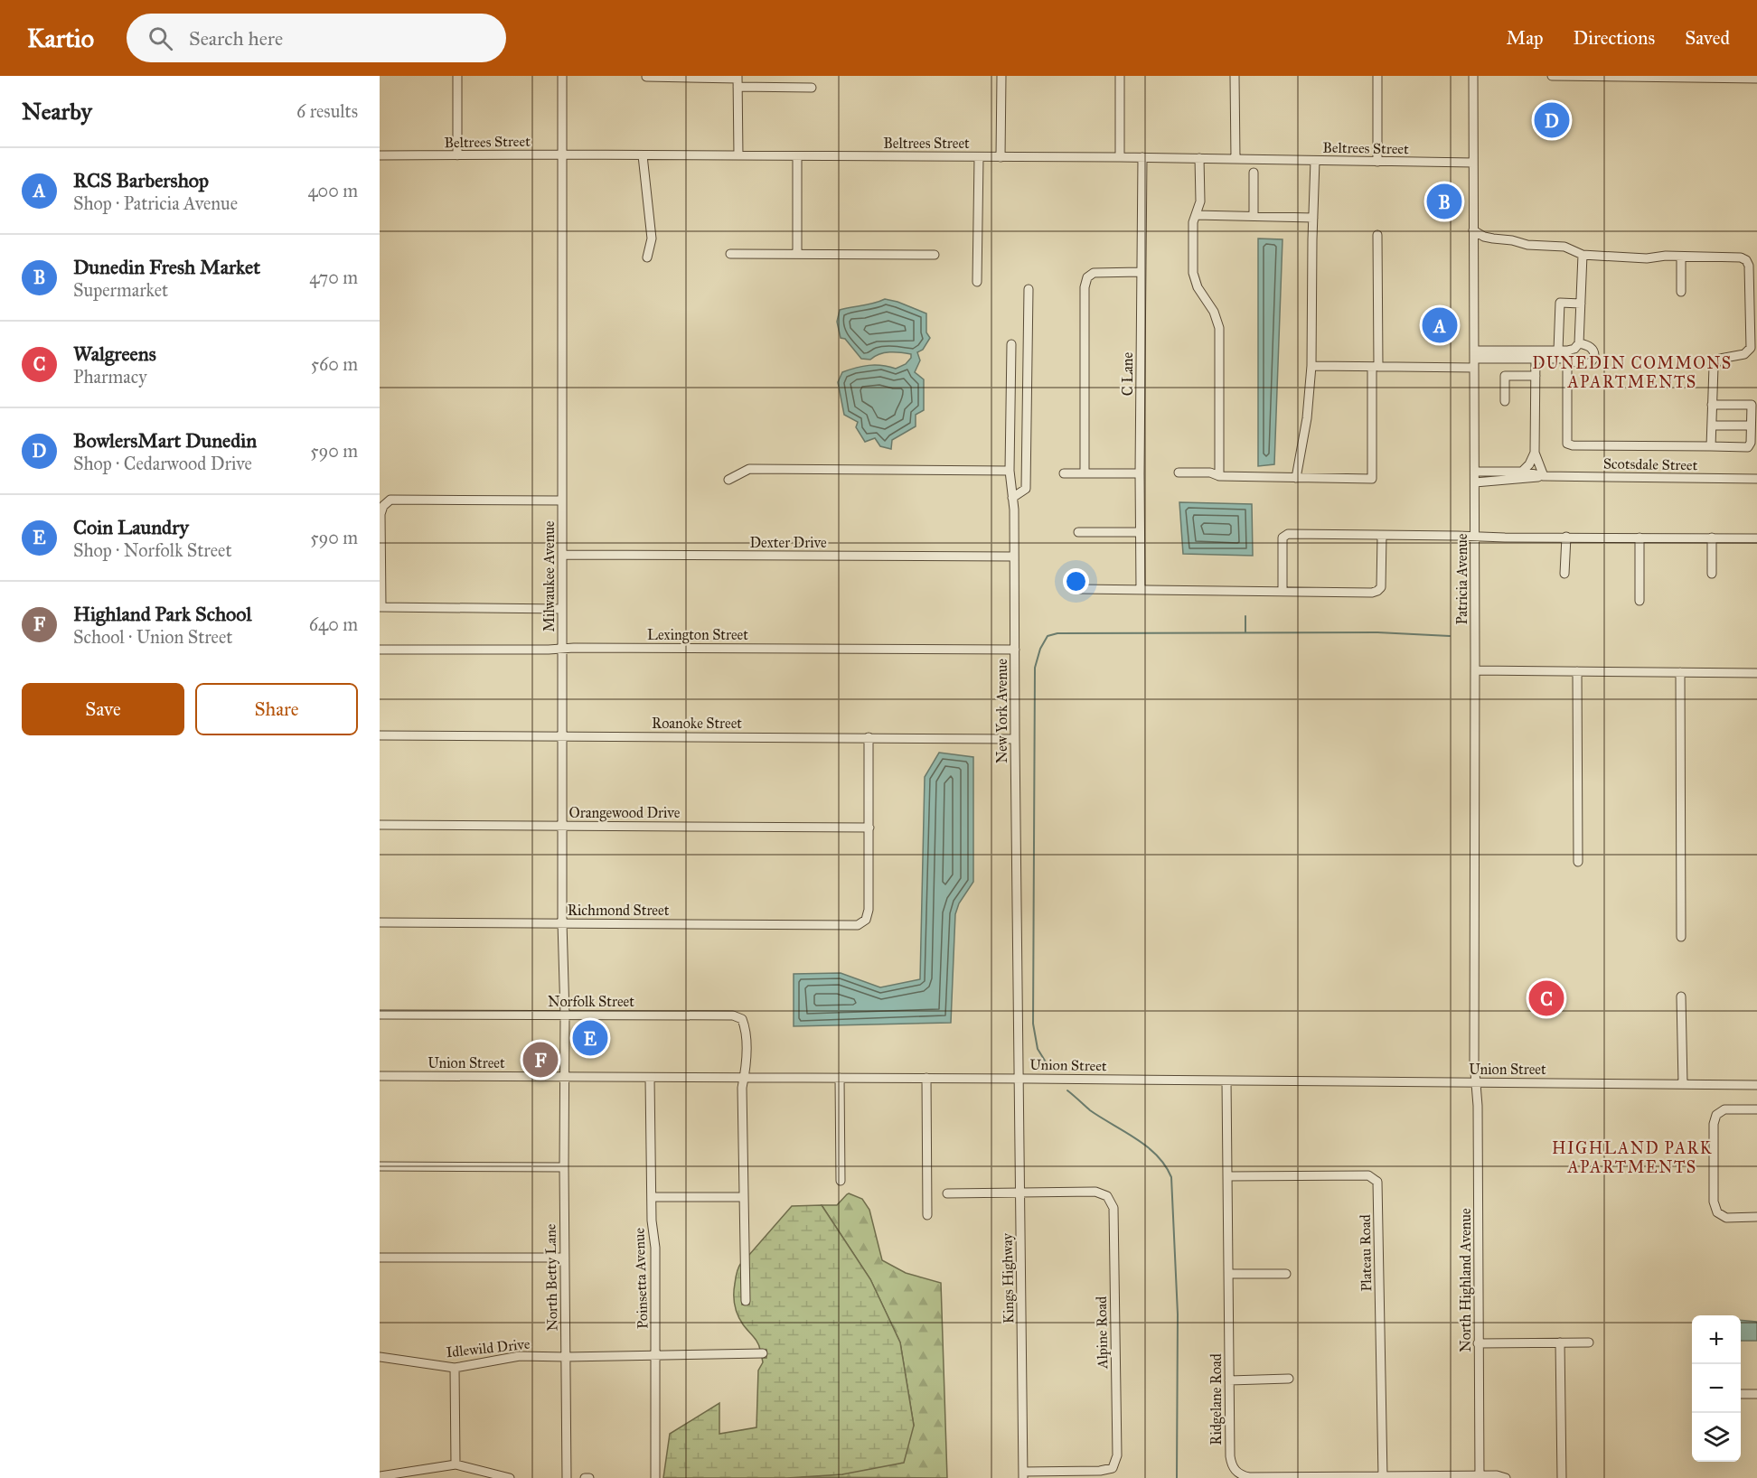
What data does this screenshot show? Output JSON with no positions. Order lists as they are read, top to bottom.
{
  "streets": {
    "street": [
      "Beltrees Street",
      "C Lane",
      "Scotsdale Street",
      "Dexter Drive",
      "Milwaukee Avenue",
      "Patricia Avenue",
      "Lexington Street",
      "New York Avenue",
      "Roanoke Street",
      "Orangewood Drive",
      "Richmond Street",
      "Norfolk Street",
      "Union Street",
      "Plateau Road",
      "North Betty Lane",
      "Poinsetta Avenue",
      "Kings Highway",
      "North Highland Avenue",
      "Alpine Road",
      "Idlewild Drive",
      "Ridgelane Road"
    ]
  },
  "crossings": [
    ["Beltrees Street", "C Lane"],
    ["Beltrees Street", "Milwaukee Avenue"],
    ["Beltrees Street", "Patricia Avenue"],
    ["Scotsdale Street", "Patricia Avenue"],
    ["Dexter Drive", "Milwaukee Avenue"],
    ["Dexter Drive", "New York Avenue"],
    ["Milwaukee Avenue", "Lexington Street"],
    ["Milwaukee Avenue", "Roanoke Street"],
    ["Milwaukee Avenue", "Orangewood Drive"],
    ["Milwaukee Avenue", "Richmond Street"],
    ["Milwaukee Avenue", "Norfolk Street"],
    ["Milwaukee Avenue", "Union Street"],
    ["Milwaukee Avenue", "North Betty Lane"],
    ["Patricia Avenue", "Union Street"],
    ["Patricia Avenue", "North Highland Avenue"],
    ["Lexington Street", "New York Avenue"],
    ["New York Avenue", "Roanoke Street"],
    ["New York Avenue", "Union Street"],
    ["New York Avenue", "Kings Highway"],
    ["Orangewood Drive", "Richmond Street"],
    ["Norfolk Street", "Union Street"],
    ["Union Street", "North Betty Lane"],
    ["Union Street", "Poinsetta Avenue"],
    ["Union Street", "Kings Highway"],
    ["Union Street", "North Highland Avenue"],
    ["Union Street", "Ridgelane Road"],
    ["Plateau Road", "Ridgelane Road"],
    ["North Betty Lane", "Idlewild Drive"],
    ["Poinsetta Avenue", "Idlewild Drive"],
    ["Kings Highway", "Alpine Road"],
    ["North Highland Avenue", "Ridgelane Road"]
  ],
  "districts": ["DUNEDIN COMMONS APARTMENTS", "HIGHLAND PARK APARTMENTS"],
  "page": {
    "header": "Kartio",
    "search": "Search here",
    "nav": ["Map", "Directions", "Saved"],
    "heading": ["Nearby", "6 results"],
    "pins": [
      "D",
      "B",
      "A",
      "C",
      "E",
      "F"
    ],
    "list": [
      {
        "mark": "A",
        "name": "RCS Barbershop",
        "note": "Shop · Patricia Avenue",
        "value": "400 m"
      },
      {
        "mark": "B",
        "name": "Dunedin Fresh Market",
        "note": "Supermarket",
        "value": "470 m"
      },
      {
        "mark": "C",
        "name": "Walgreens",
        "note": "Pharmacy",
        "value": "560 m"
      },
      {
        "mark": "D",
        "name": "BowlersMart Dunedin",
        "note": "Shop · Cedarwood Drive",
        "value": "590 m"
      },
      {
        "mark": "E",
        "name": "Coin Laundry",
        "note": "Shop · Norfolk Street",
        "value": "590 m"
      },
      {
        "mark": "F",
        "name": "Highland Park School",
        "note": "School · Union Street",
        "value": "640 m"
      }
    ],
    "buttons": ["Save", "Share"],
    "map_buttons": ["+", "−"]
  }
}
